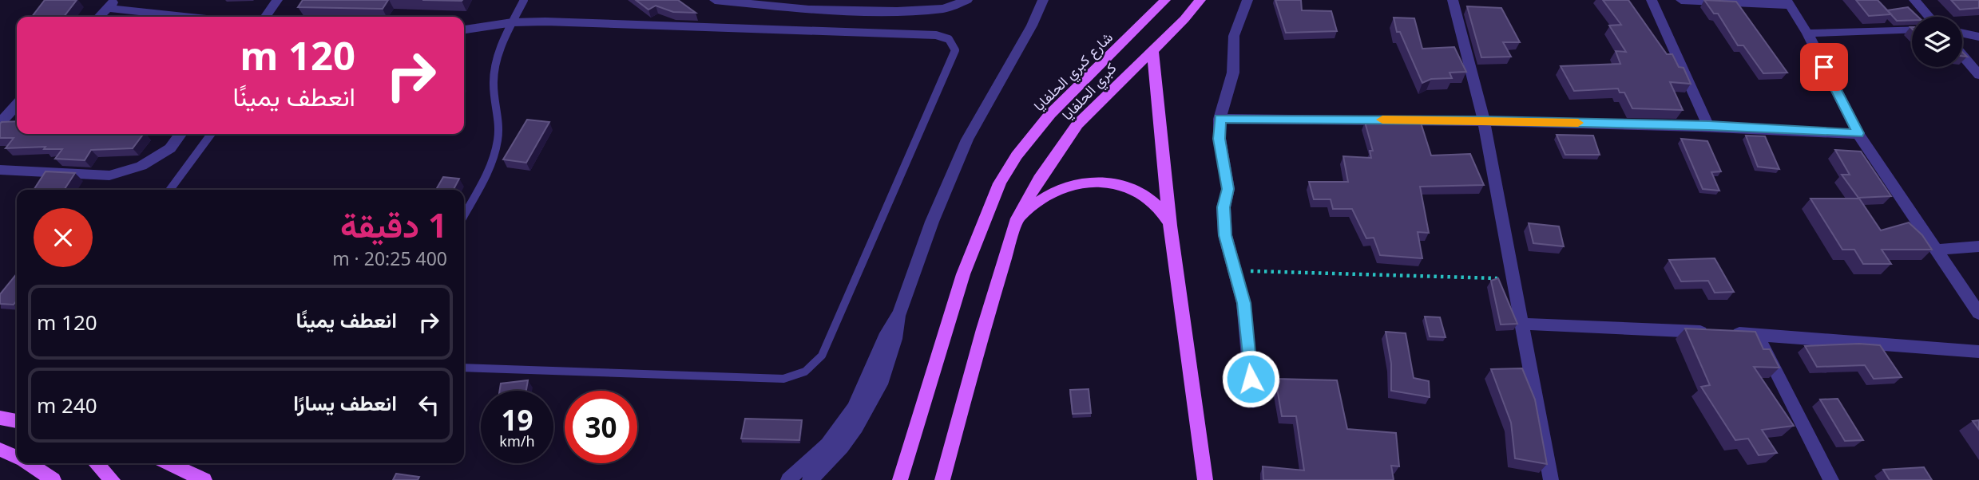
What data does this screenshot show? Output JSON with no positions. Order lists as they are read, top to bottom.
{
  "streets": {
    "main road": ["شارع كبري الحلفايا", "كبري الحلفايا"]
  },
  "page": {
    "turn": ["120 m", "انعطف يمينًا"],
    "heading": ["1 دقيقة", "400 m · 20:25"],
    "list": [
      {
        "name": "انعطف يمينًا",
        "value": "120 m"
      },
      {
        "name": "انعطف يسارًا",
        "value": "240 m"
      }
    ],
    "speed": "19 km/h",
    "limit": "30"
  }
}
